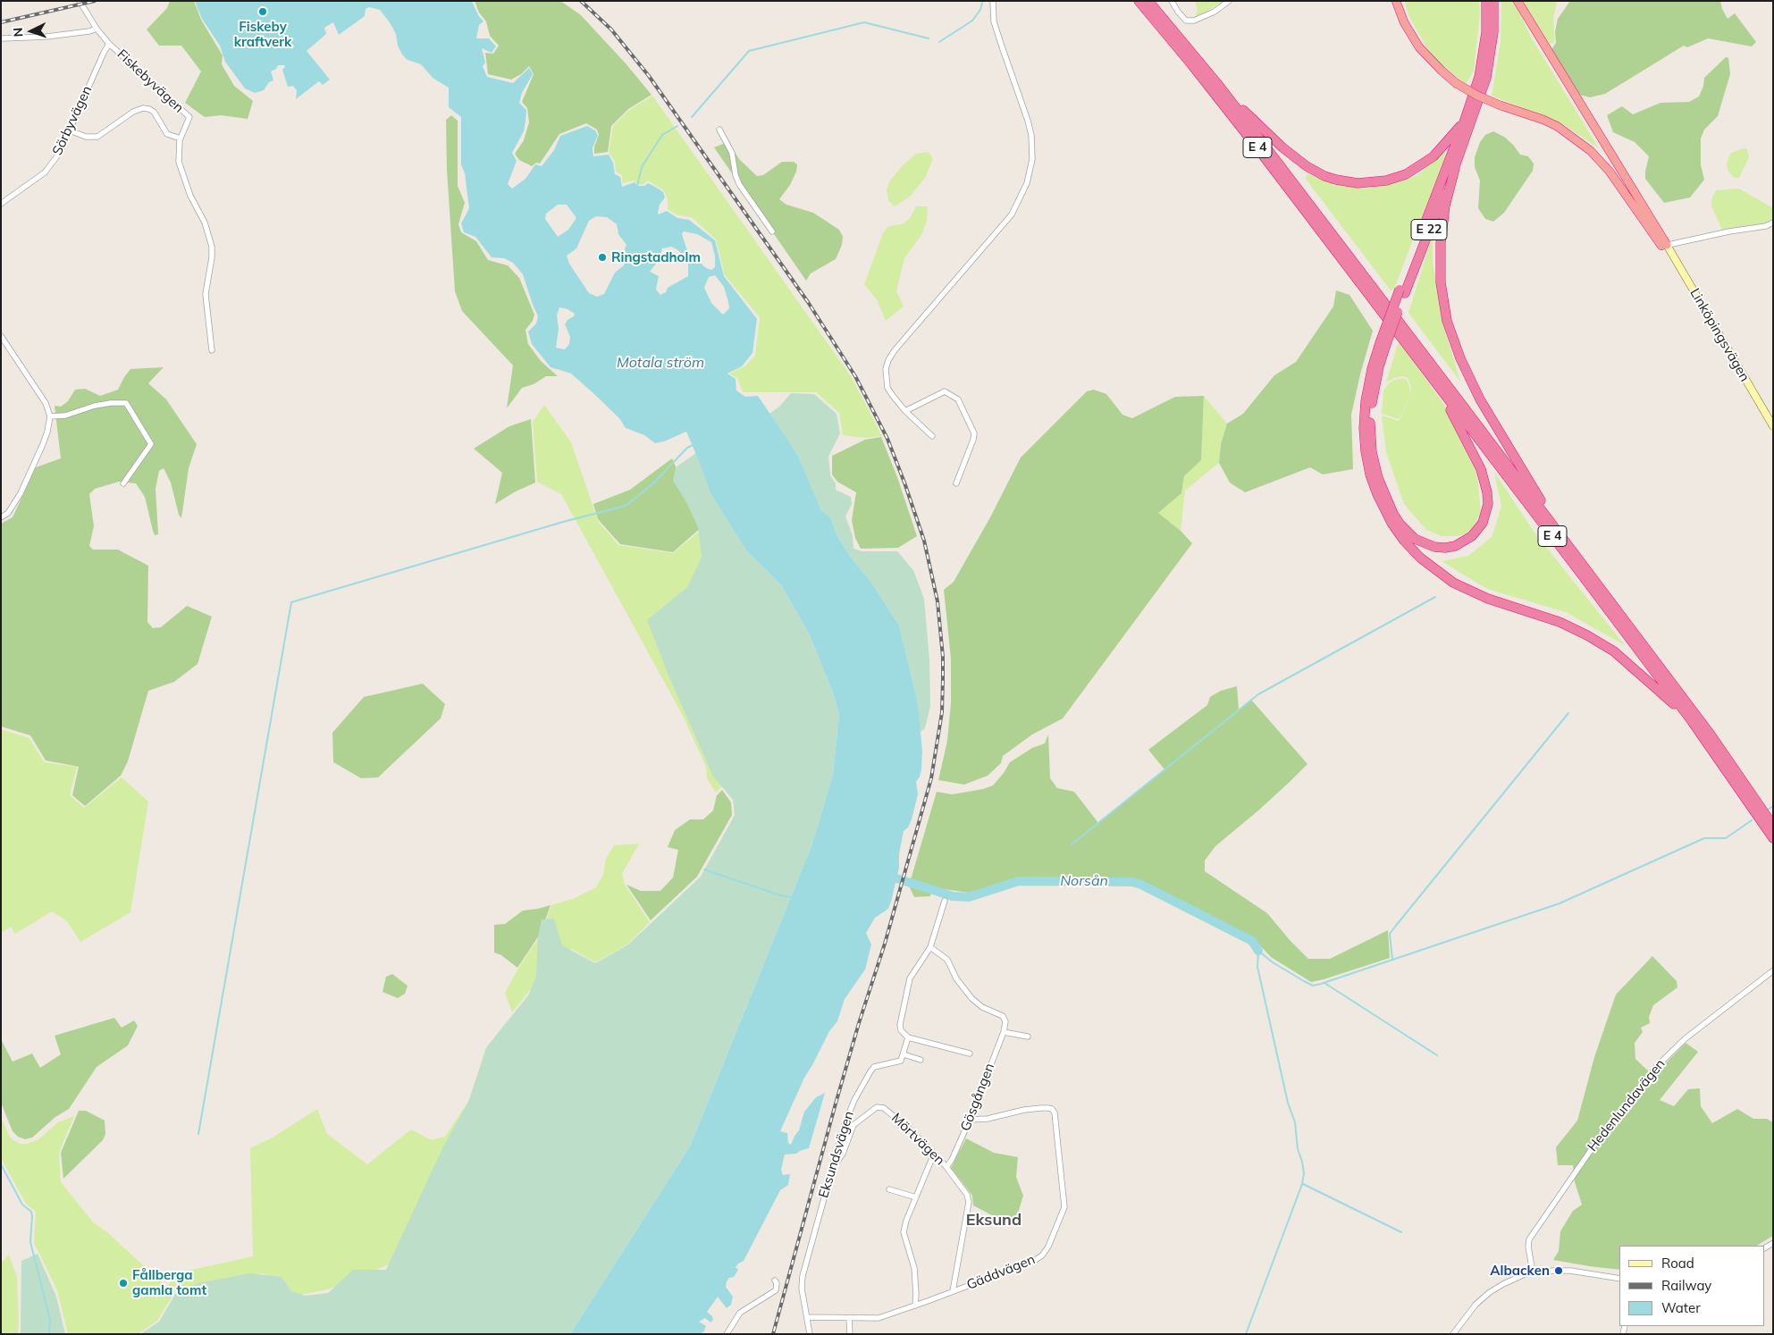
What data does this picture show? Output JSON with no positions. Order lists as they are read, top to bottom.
{
  "streets": {
    "highway": ["E 4", "E 22"],
    "main road": ["Linköpingsvägen"],
    "street": [
      "Fiskebyvägen",
      "Sörbyvägen",
      "Gösgången",
      "Hedenlundavägen",
      "Mörtvägen",
      "Eksundsvägen",
      "Gäddvägen"
    ]
  },
  "crossings": [
    ["Fiskebyvägen", "Sörbyvägen"],
    ["Gösgången", "Mörtvägen"],
    ["Gösgången", "Gäddvägen"],
    ["Mörtvägen", "Eksundsvägen"],
    ["Mörtvägen", "Gäddvägen"],
    ["Eksundsvägen", "Gäddvägen"]
  ],
  "districts": ["Eksund"],
  "water": ["Motala ström", "Norsån"],
  "places": [
    "Fiskeby kraftverk",
    "Ringstadholm",
    "Albacken",
    "Fållberga gamla tomt"
  ],
  "legend": ["Road", "Railway", "Water"],
  "north": "left"
}
